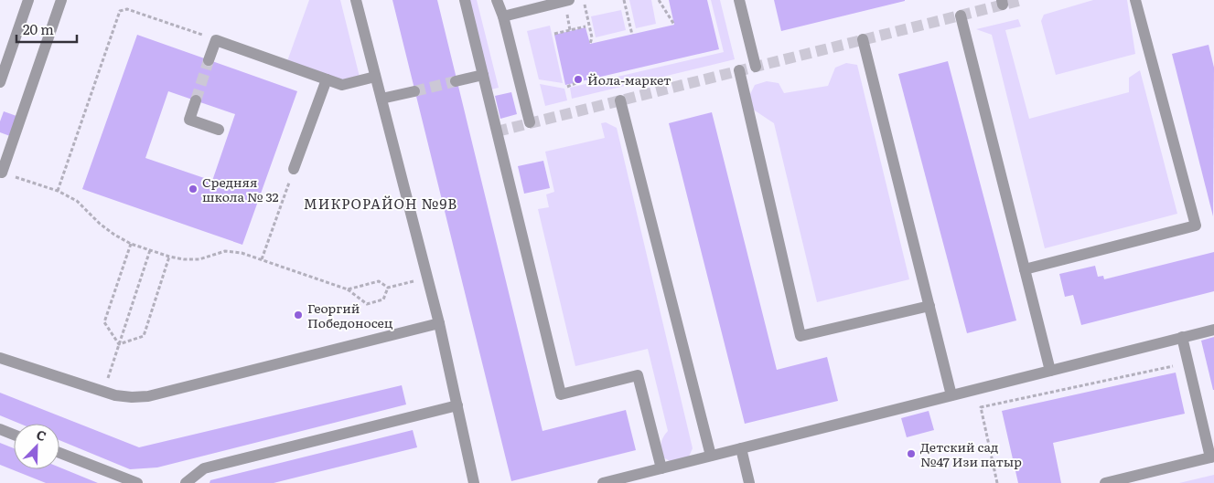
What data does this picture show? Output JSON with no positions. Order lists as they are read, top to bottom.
{
  "districts": ["МИКРОРАЙОН №9В"],
  "places": [
    "Йола-маркет",
    "Средняя школа № 32",
    "Георгий Победоносец",
    "Детский сад №47 Изи патыр"
  ],
  "scale_bar": "20 m",
  "north": "top right"
}
